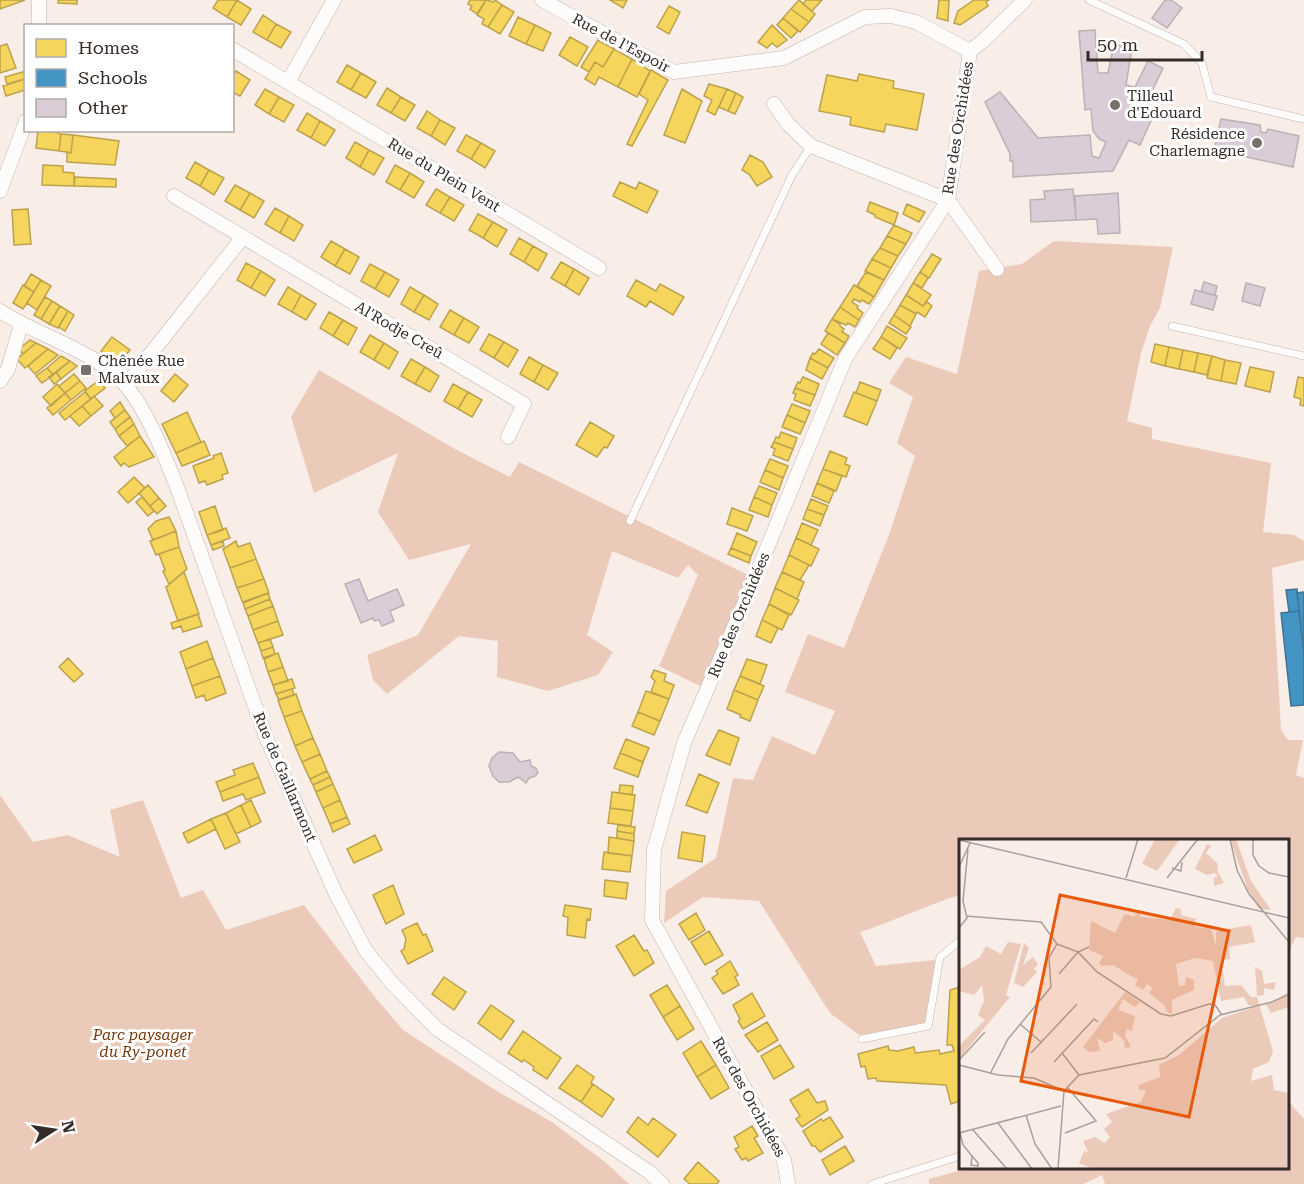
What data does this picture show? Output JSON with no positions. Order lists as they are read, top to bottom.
{
  "streets": {
    "street": [
      "Rue de l'Espoir",
      "Rue des Orchidées",
      "Rue du Plein Vent",
      "Al'Rodje Creû",
      "Rue de Gaillarmont"
    ]
  },
  "crossings": [
    ["Rue de l'Espoir", "Rue des Orchidées"]
  ],
  "parks": ["Parc paysager du Ry-ponet"],
  "places": {
    "other": ["Tilleul d'Edouard", "Résidence Charlemagne"],
    "transit": ["Chênée Rue Malvaux"]
  },
  "legend": ["Homes", "Schools", "Other"],
  "scale_bar": "50 m",
  "north": "right"
}
